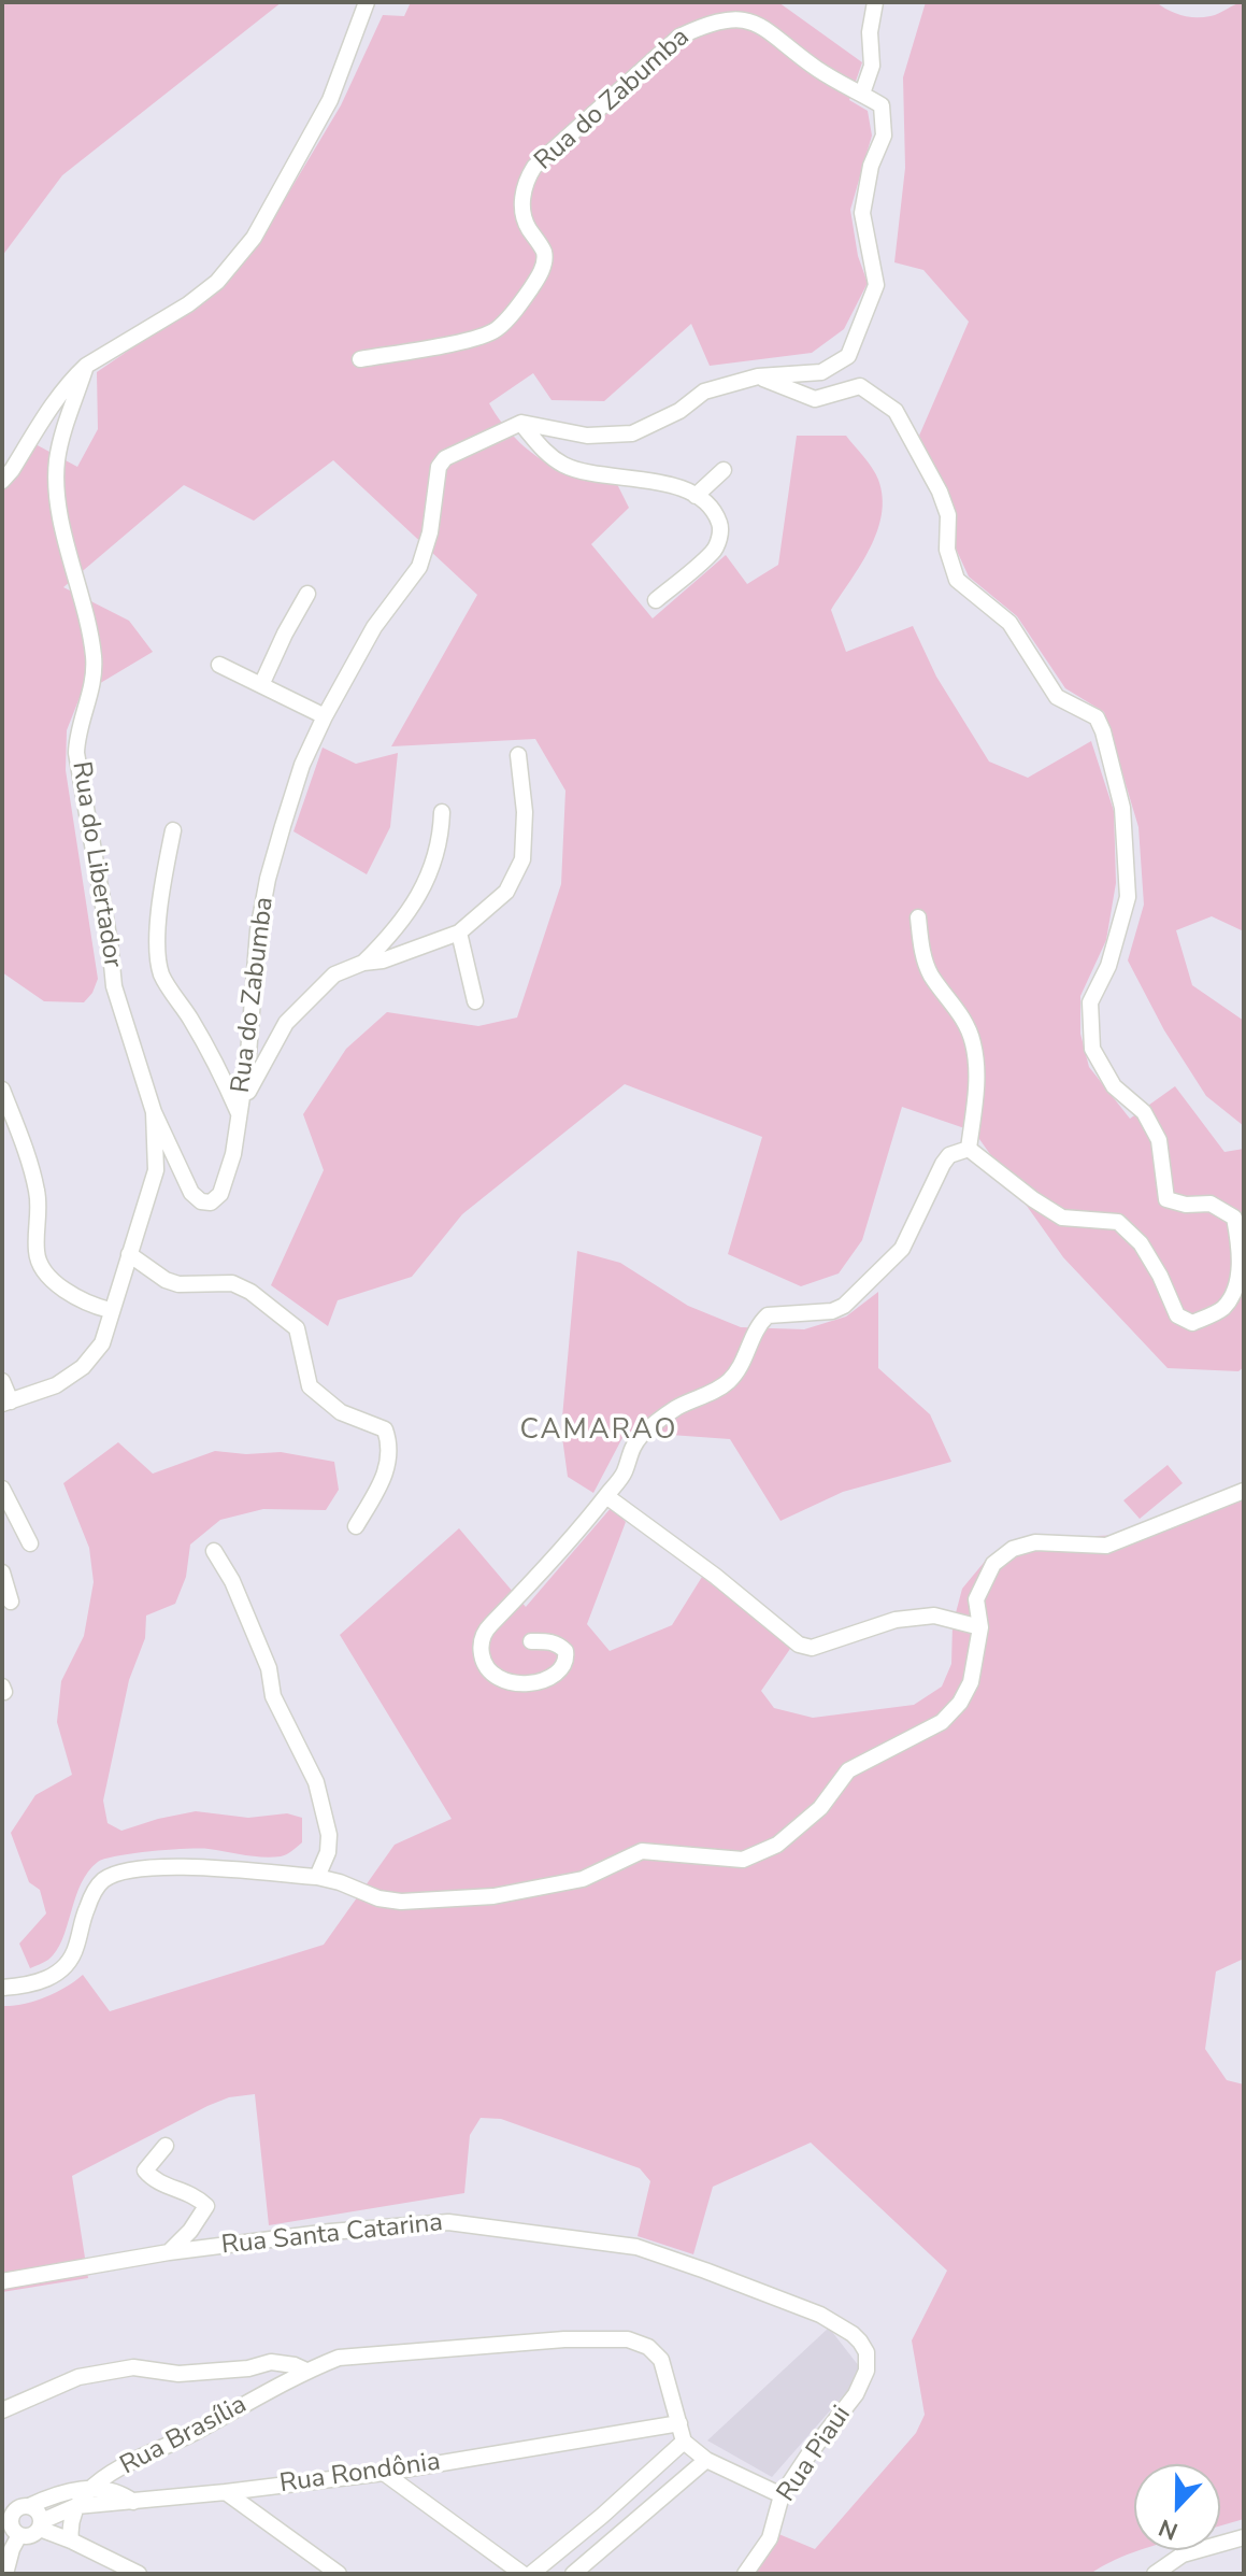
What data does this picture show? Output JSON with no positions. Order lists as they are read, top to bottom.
{
  "streets": {
    "street": [
      "Rua do Zabumba",
      "Rua do Libertador",
      "Rua Santa Catarina",
      "Rua Brasília",
      "Rua Piaui",
      "Rua Rondônia"
    ]
  },
  "crossings": [
    ["Rua do Zabumba", "Rua do Libertador"],
    ["Rua Santa Catarina", "Rua Piaui"],
    ["Rua Brasília", "Rua Rondônia"]
  ],
  "districts": ["CAMARAO"],
  "north": "bottom"
}
